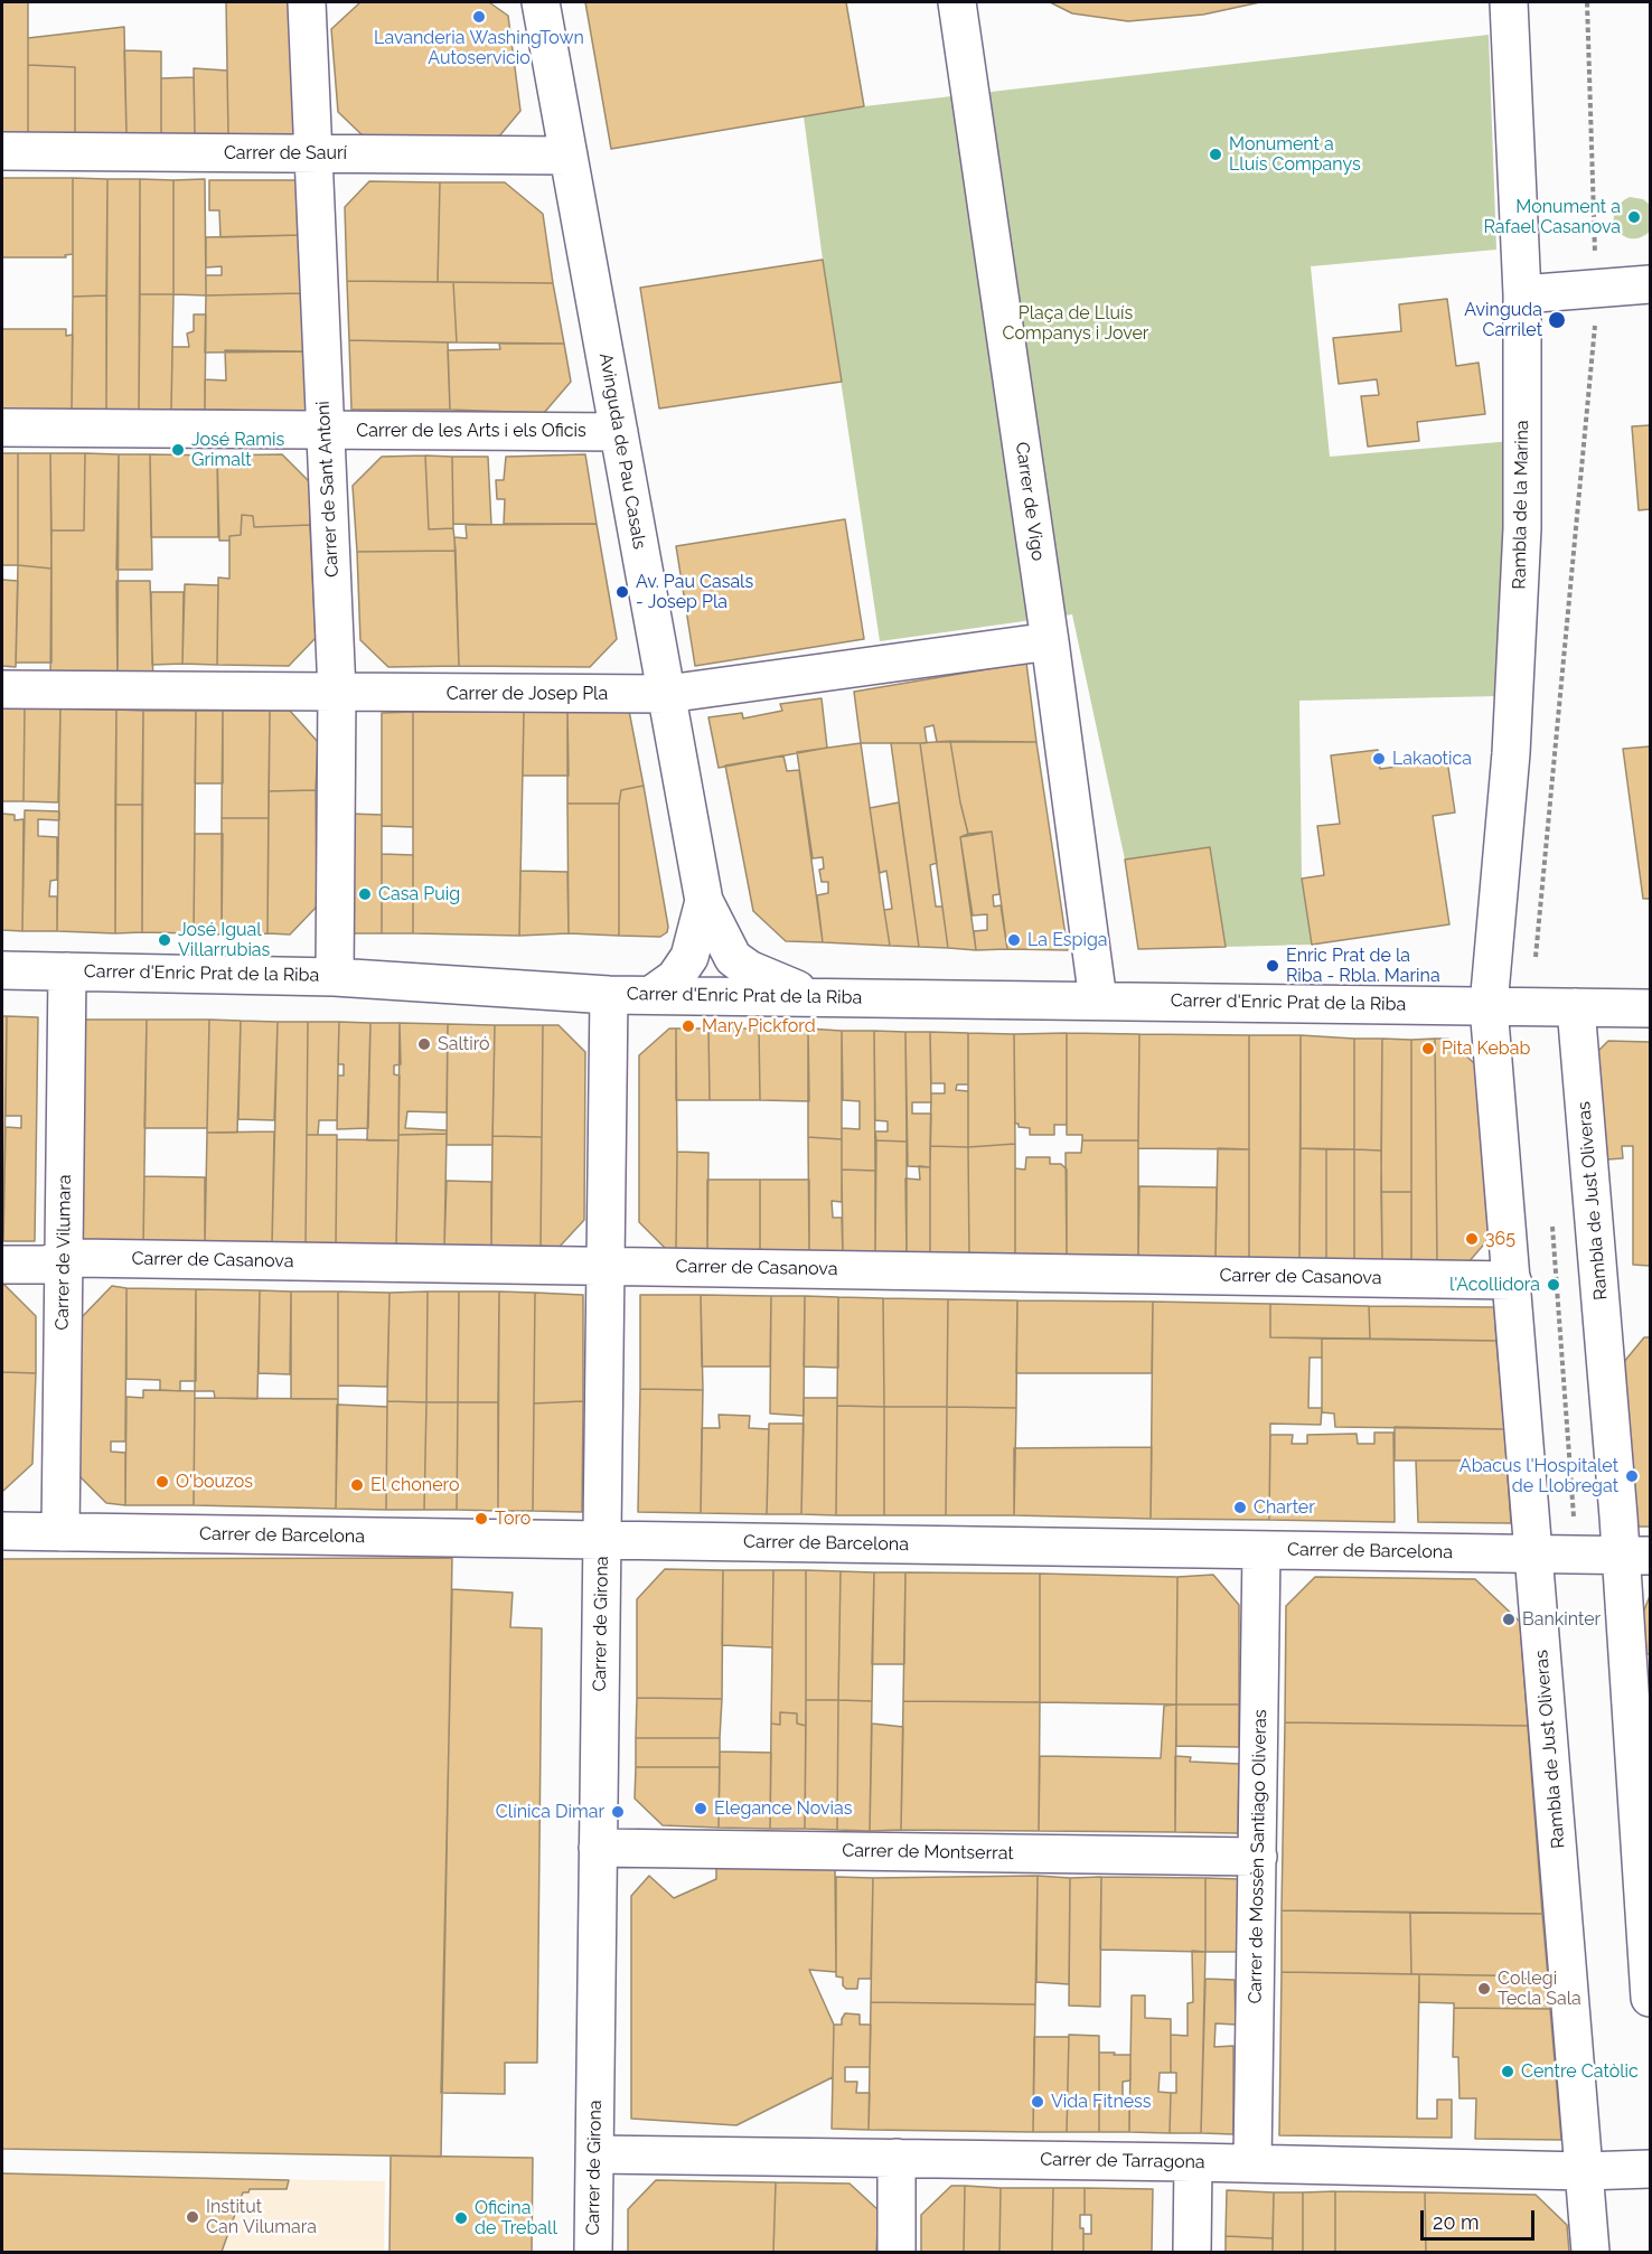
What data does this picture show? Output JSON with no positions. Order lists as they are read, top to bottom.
{
  "streets": {
    "street": [
      "Carrer de Saurí",
      "Carrer de les Arts i els Oficis",
      "Avinguda de Pau Casals",
      "Carrer de Sant Antoni",
      "Carrer de Vigo",
      "Rambla de la Marina",
      "Carrer de Josep Pla",
      "Carrer d'Enric Prat de la Riba",
      "Rambla de Just Oliveras",
      "Carrer de Vilumara",
      "Carrer de Casanova",
      "Carrer de Barcelona",
      "Carrer de Girona",
      "Carrer de Montserrat",
      "Carrer de Mossèn Santiago Oliveras",
      "Carrer de Tarragona"
    ]
  },
  "crossings": [
    ["Carrer de Saurí", "Avinguda de Pau Casals"],
    ["Carrer de Saurí", "Carrer de Sant Antoni"],
    ["Carrer de les Arts i els Oficis", "Avinguda de Pau Casals"],
    ["Carrer de les Arts i els Oficis", "Carrer de Sant Antoni"],
    ["Avinguda de Pau Casals", "Carrer de Josep Pla"],
    ["Avinguda de Pau Casals", "Carrer d'Enric Prat de la Riba"],
    ["Carrer de Sant Antoni", "Carrer de Josep Pla"],
    ["Carrer de Sant Antoni", "Carrer d'Enric Prat de la Riba"],
    ["Carrer de Vigo", "Carrer de Josep Pla"],
    ["Carrer de Vigo", "Carrer d'Enric Prat de la Riba"],
    ["Rambla de la Marina", "Carrer d'Enric Prat de la Riba"],
    ["Rambla de la Marina", "Rambla de Just Oliveras"],
    ["Carrer d'Enric Prat de la Riba", "Rambla de Just Oliveras"],
    ["Carrer d'Enric Prat de la Riba", "Carrer de Vilumara"],
    ["Carrer d'Enric Prat de la Riba", "Carrer de Girona"],
    ["Rambla de Just Oliveras", "Carrer de Casanova"],
    ["Rambla de Just Oliveras", "Carrer de Barcelona"],
    ["Rambla de Just Oliveras", "Carrer de Tarragona"],
    ["Carrer de Vilumara", "Carrer de Casanova"],
    ["Carrer de Vilumara", "Carrer de Barcelona"],
    ["Carrer de Casanova", "Carrer de Girona"],
    ["Carrer de Barcelona", "Carrer de Girona"],
    ["Carrer de Barcelona", "Carrer de Mossèn Santiago Oliveras"],
    ["Carrer de Girona", "Carrer de Montserrat"],
    ["Carrer de Girona", "Carrer de Tarragona"],
    ["Carrer de Montserrat", "Carrer de Mossèn Santiago Oliveras"],
    ["Carrer de Mossèn Santiago Oliveras", "Carrer de Tarragona"]
  ],
  "parks": ["Plaça de Lluís Companys i Jover"],
  "places": [
    "Lavanderia WashingTown Autoservicio",
    "Monument a Lluís Companys",
    "Monument a Rafael Casanova",
    "Avinguda Carrilet",
    "José Ramis Grimalt",
    "Av. Pau Casals - Josep Pla",
    "Lakaotica",
    "Casa Puig",
    "José Igual Villarrubias",
    "La Espiga",
    "Enric Prat de la Riba - Rbla. Marina",
    "Mary Pickford",
    "Saltiró",
    "Pita Kebab",
    "365",
    "l'Acollidora",
    "Abacus l'Hospitalet de Llobregat",
    "O'bouzos",
    "El chonero",
    "Charter",
    "Toro",
    "Bankinter",
    "Elegance Novias",
    "Clínica Dimar",
    "Col·legi Tecla Sala",
    "Centre Catòlic",
    "Vida Fitness",
    "Institut Can Vilumara",
    "Oficina de Treball"
  ],
  "scale_bar": "20 m"
}
